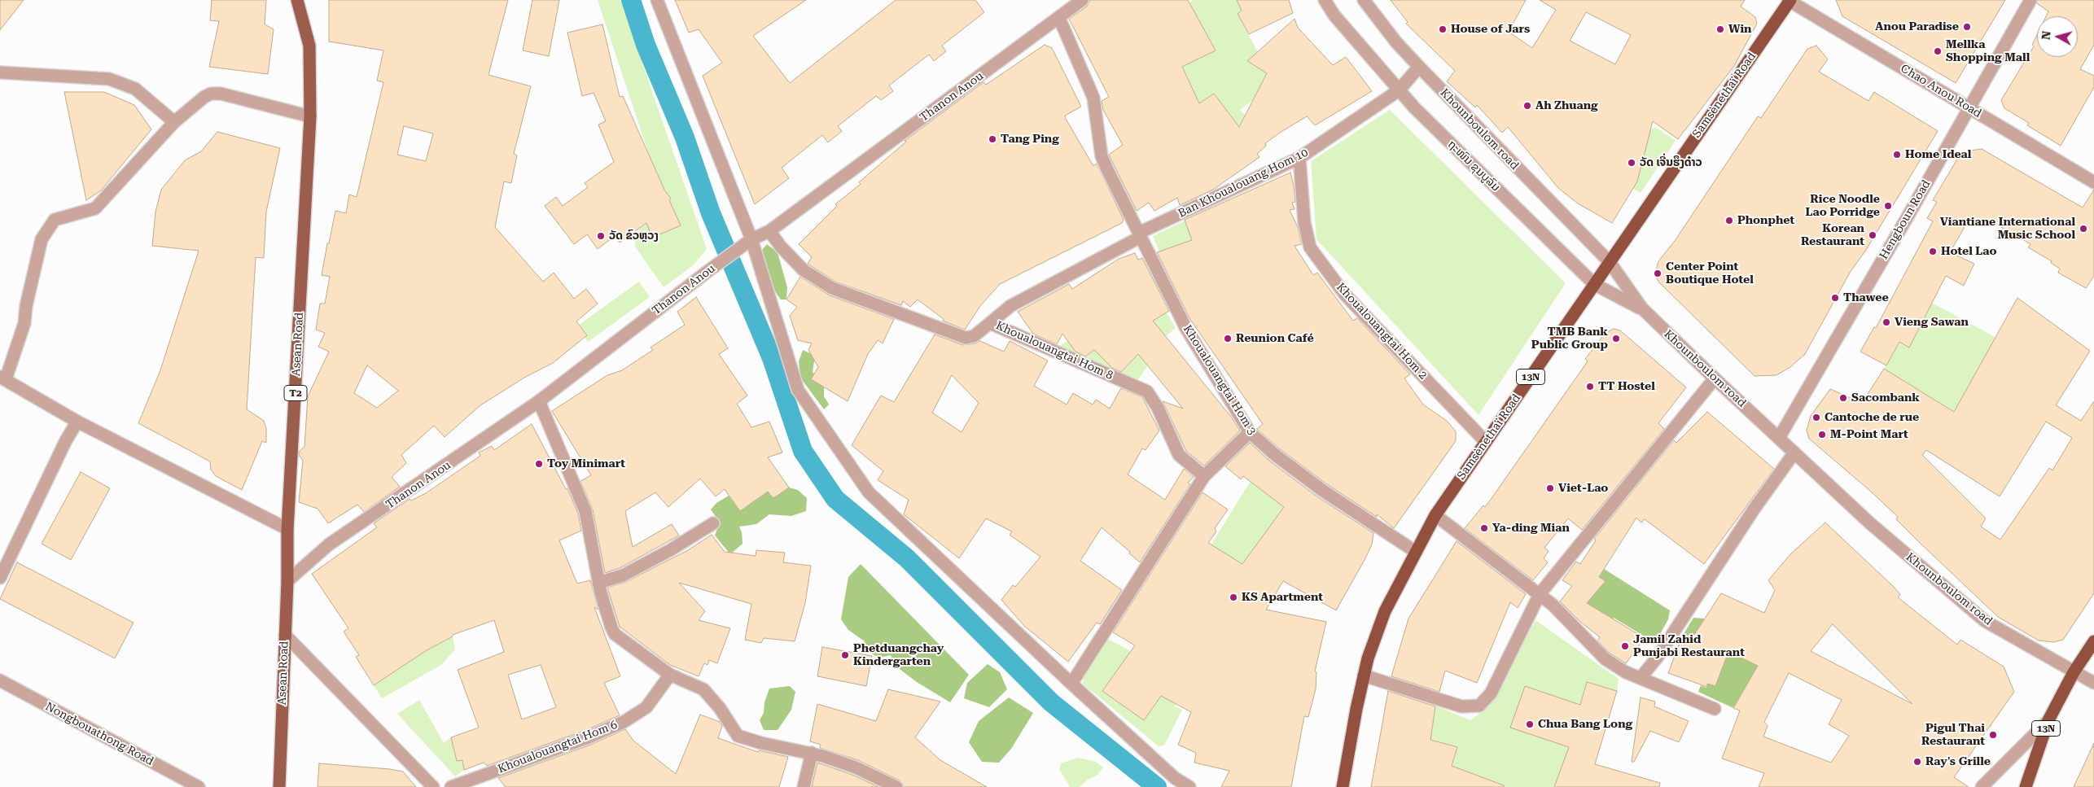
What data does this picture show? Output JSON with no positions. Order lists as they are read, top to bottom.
{
  "streets": {
    "highway": ["Samsènethaï Road", "13N"],
    "main road": ["Asean Road", "T2"],
    "street": [
      "Chao Anou Road",
      "Thanon Anou",
      "Khounboulom road",
      "ຖະໜົນ ຂຸນບູລົມ",
      "Ban Khoualouang Hom 10",
      "Hengboun Road",
      "Khoualouangtai Hom 2",
      "Khoualouangtai Hom 8",
      "Khoualouangtai Hom 3",
      "Nongbouathong Road",
      "Khoualouangtai Hom 6"
    ]
  },
  "crossings": [
    ["Chao Anou Road", "Samsènethaï Road"],
    ["Chao Anou Road", "Hengboun Road"],
    ["Samsènethaï Road", "Khounboulom road"],
    ["Samsènethaï Road", "ຖະໜົນ ຂຸນບູລົມ"],
    ["Samsènethaï Road", "Khoualouangtai Hom 2"],
    ["Samsènethaï Road", "Khoualouangtai Hom 3"],
    ["Thanon Anou", "Asean Road"],
    ["Thanon Anou", "Khoualouangtai Hom 8"],
    ["Thanon Anou", "Khoualouangtai Hom 3"],
    ["Khounboulom road", "ຖະໜົນ ຂຸນບູລົມ"],
    ["Khounboulom road", "Ban Khoualouang Hom 10"],
    ["Khounboulom road", "Hengboun Road"],
    ["Khounboulom road", "13N"],
    ["ຖະໜົນ ຂຸນບູລົມ", "Ban Khoualouang Hom 10"],
    ["Ban Khoualouang Hom 10", "Khoualouangtai Hom 2"],
    ["Ban Khoualouang Hom 10", "Khoualouangtai Hom 8"],
    ["Ban Khoualouang Hom 10", "Khoualouangtai Hom 3"]
  ],
  "places": [
    "Anou Paradise",
    "House of Jars",
    "Win",
    "Mellka Shopping Mall",
    "Ah Zhuang",
    "Tang Ping",
    "Home Ideal",
    "ວັດ ເຈີ່ນຮຶງດ໋າວ",
    "Rice Noodle Lao Porridge",
    "Phonphet",
    "Viantiane International Music School",
    "Korean Restaurant",
    "ວັດ ຂົວຫຼວງ",
    "Hotel Lao",
    "Center Point Boutique Hotel",
    "Thawee",
    "Vieng Sawan",
    "Reunion Café",
    "TMB Bank Public Group",
    "TT Hostel",
    "Sacombank",
    "Cantoche de rue",
    "M-Point Mart",
    "Toy Minimart",
    "Viet-Lao",
    "Ya-ding Mian",
    "KS Apartment",
    "Jamil Zahid Punjabi Restaurant",
    "Phetduangchay Kindergarten",
    "Chua Bang Long",
    "Pigul Thai Restaurant",
    "Ray's Grille"
  ],
  "north": "left"
}
